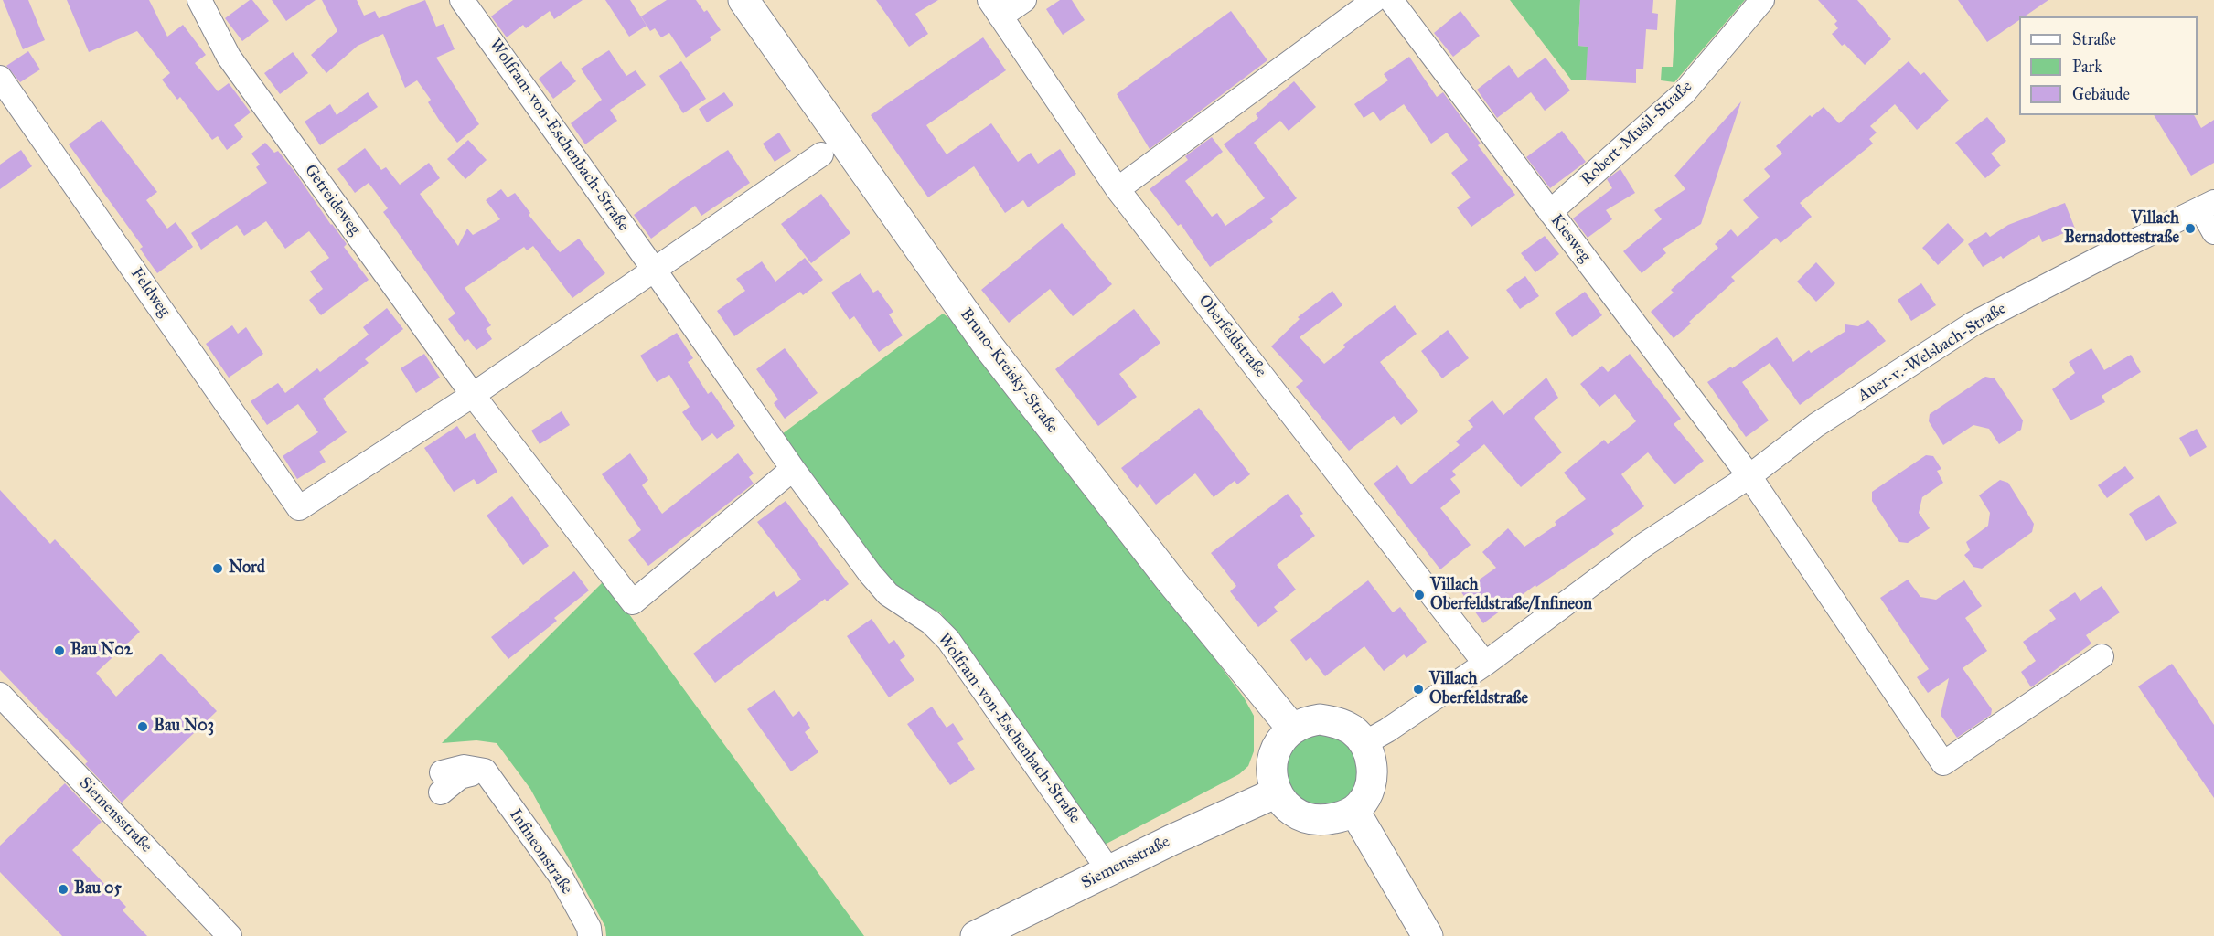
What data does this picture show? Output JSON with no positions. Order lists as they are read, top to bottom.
{
  "streets": {
    "street": [
      "Robert-Musil-Straße",
      "Wolfram-von-Eschenbach-Straße",
      "Getreideweg",
      "Kiesweg",
      "Feldweg",
      "Oberfeldstraße",
      "Auer-v.-Welsbach-Straße",
      "Bruno-Kreisky-Straße",
      "Siemensstraße",
      "Infineonstraße"
    ]
  },
  "crossings": [
    ["Robert-Musil-Straße", "Kiesweg"],
    ["Wolfram-von-Eschenbach-Straße", "Getreideweg"],
    ["Wolfram-von-Eschenbach-Straße", "Siemensstraße"],
    ["Getreideweg", "Feldweg"],
    ["Kiesweg", "Auer-v.-Welsbach-Straße"],
    ["Oberfeldstraße", "Auer-v.-Welsbach-Straße"],
    ["Auer-v.-Welsbach-Straße", "Bruno-Kreisky-Straße"],
    ["Auer-v.-Welsbach-Straße", "Siemensstraße"],
    ["Bruno-Kreisky-Straße", "Siemensstraße"]
  ],
  "places": [
    "Villach Bernadottestraße",
    "Nord",
    "Villach Oberfeldstraße/Infineon",
    "Bau N02",
    "Villach Oberfeldstraße",
    "Bau N03",
    "Bau 05"
  ],
  "legend": ["Straße", "Park", "Gebäude"]
}
